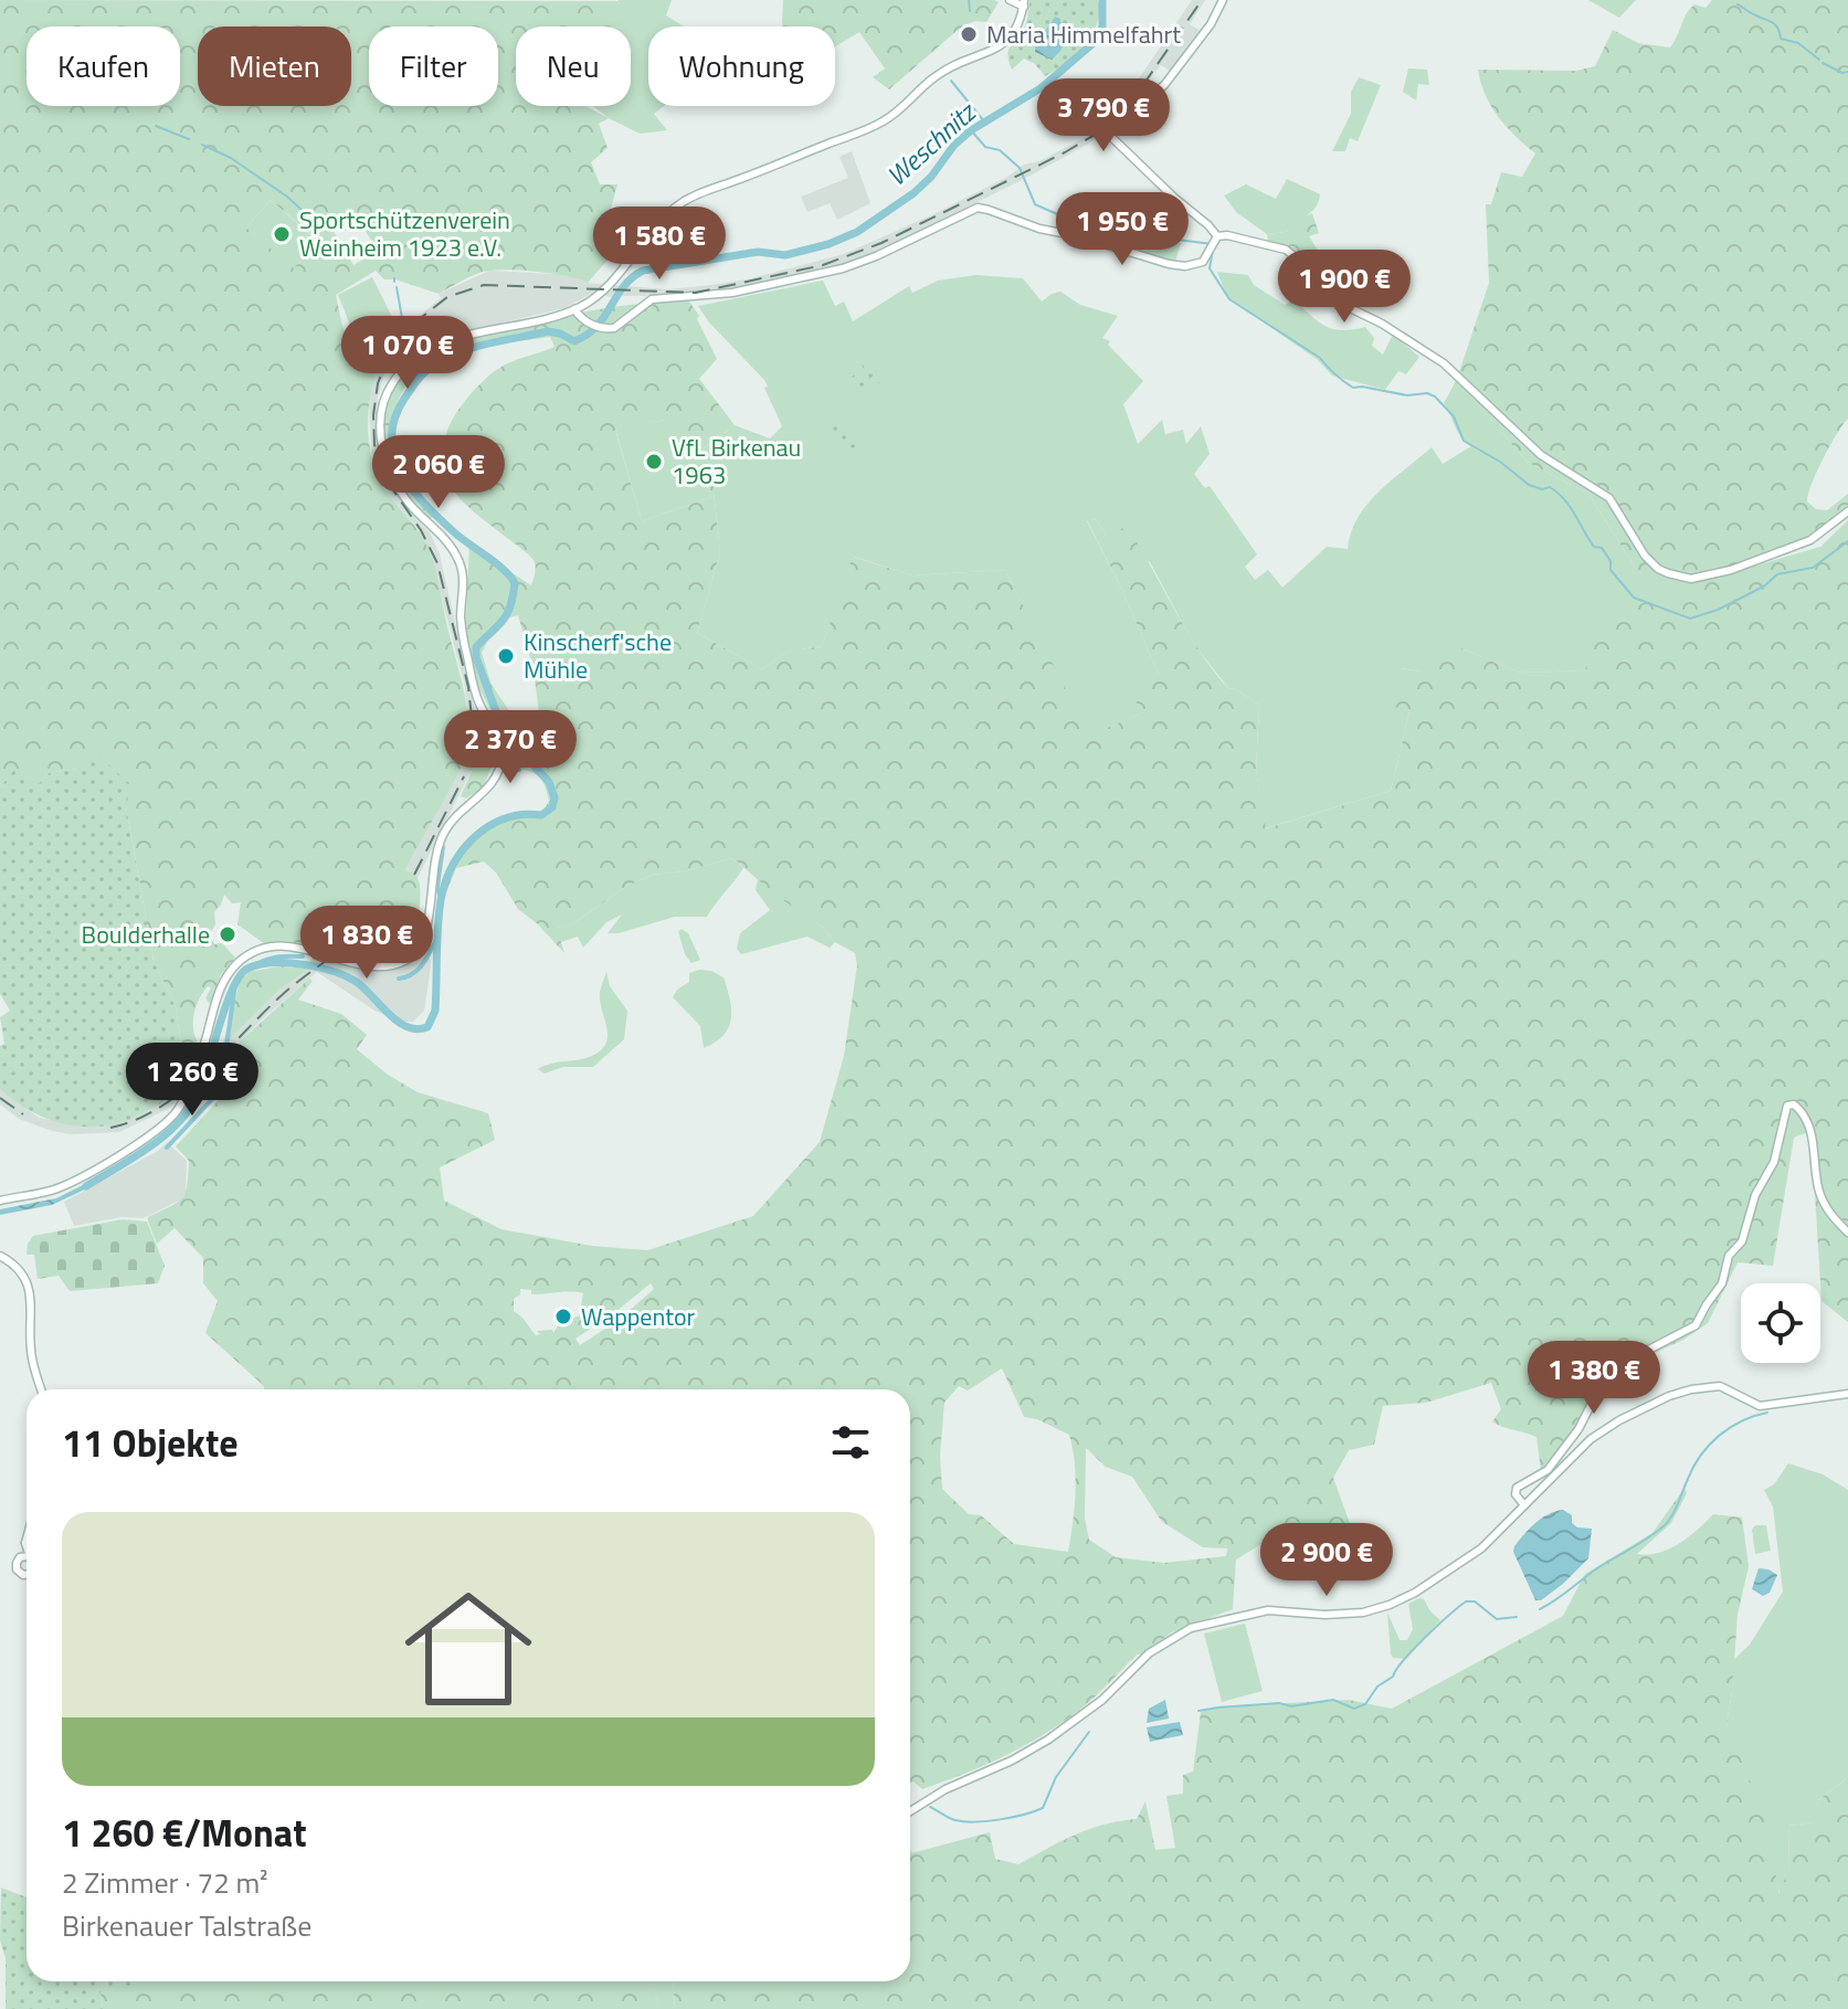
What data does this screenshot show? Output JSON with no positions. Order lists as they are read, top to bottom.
{
  "water": ["Weschnitz"],
  "places": [
    "Maria Himmelfahrt",
    "Sportschützenverein Weinheim 1923 e.V.",
    "VfL Birkenau 1963",
    "Kinscherf'sche Mühle",
    "Boulderhalle",
    "Wappentor"
  ],
  "page": {
    "chip": [
      "Kaufen",
      "Mieten",
      "Filter",
      "Neu",
      "Wohnung"
    ],
    "price": [
      "3 790 €",
      "1 950 €",
      "1 580 €",
      "1 900 €",
      "1 070 €",
      "2 060 €",
      "2 370 €",
      "1 830 €",
      "1 260 €",
      "1 380 €",
      "2 900 €"
    ],
    "heading": "11 Objekte",
    "list": [
      {
        "name": "1 260 €/Monat",
        "note": "2 Zimmer · 72 m² · Birkenauer Talstraße"
      }
    ]
  }
}
